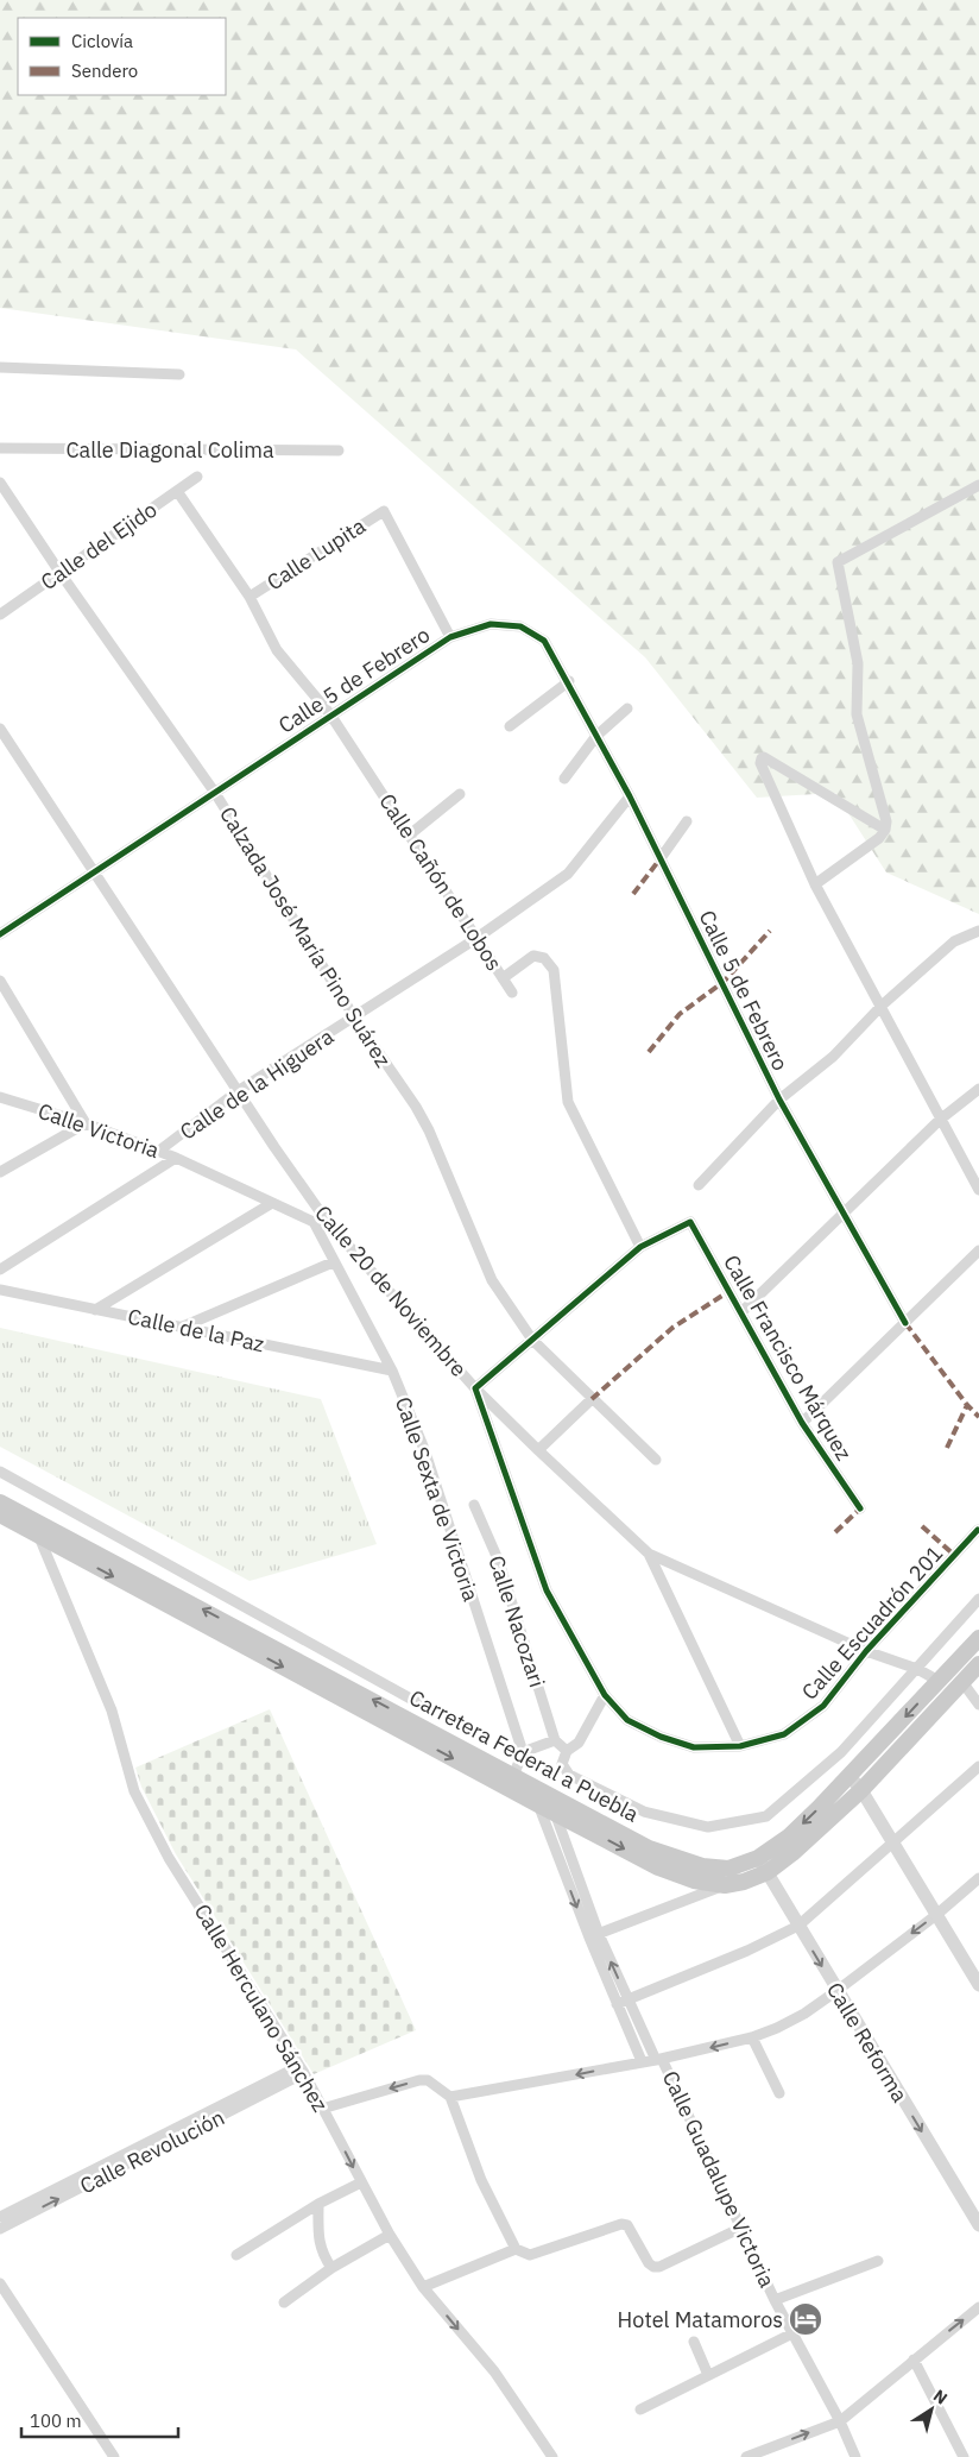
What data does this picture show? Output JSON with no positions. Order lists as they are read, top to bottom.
{
  "streets": {
    "main road": ["Carretera Federal a Puebla"],
    "street": [
      "Calle Diagonal Colima",
      "Calle del Ejido",
      "Calle Lupita",
      "Calle 5 de Febrero",
      "Calle Cañón de Lobos",
      "Calzada José María Pino Suárez",
      "Calle de la Higuera",
      "Calle Victoria",
      "Calle 20 de Noviembre",
      "Calle de la Paz",
      "Calle Francisco Márquez",
      "Calle Sexta de Victoria",
      "Calle Nacozari",
      "Calle Escuadrón 201",
      "Calle Herculano Sánchez",
      "Calle Reforma",
      "Calle Revolución",
      "Calle Guadalupe Victoria"
    ]
  },
  "crossings": [
    ["Calle del Ejido", "Calle Cañón de Lobos"],
    ["Calle del Ejido", "Calzada José María Pino Suárez"],
    ["Calle Lupita", "Calle 5 de Febrero"],
    ["Calle Lupita", "Calle Cañón de Lobos"],
    ["Calle 5 de Febrero", "Calle Cañón de Lobos"],
    ["Calle 5 de Febrero", "Calzada José María Pino Suárez"],
    ["Calle 5 de Febrero", "Calle de la Higuera"],
    ["Calle 5 de Febrero", "Calle 20 de Noviembre"],
    ["Calle Cañón de Lobos", "Calle de la Higuera"],
    ["Calle Cañón de Lobos", "Calle Francisco Márquez"],
    ["Calzada José María Pino Suárez", "Calle de la Higuera"],
    ["Calle de la Higuera", "Calle Victoria"],
    ["Calle de la Higuera", "Calle 20 de Noviembre"],
    ["Calle Victoria", "Calle Sexta de Victoria"],
    ["Calle 20 de Noviembre", "Calle Escuadrón 201"],
    ["Calle 20 de Noviembre", "Carretera Federal a Puebla"],
    ["Calle de la Paz", "Calle Sexta de Victoria"],
    ["Carretera Federal a Puebla", "Calle Herculano Sánchez"],
    ["Carretera Federal a Puebla", "Calle Reforma"],
    ["Carretera Federal a Puebla", "Calle Guadalupe Victoria"],
    ["Calle Herculano Sánchez", "Calle Revolución"]
  ],
  "one_way": ["Calle Reforma"],
  "places": {
    "hotel": ["Hotel Matamoros"]
  },
  "legend": ["Ciclovía", "Sendero"],
  "scale_bar": "100 m",
  "north": "top right"
}
